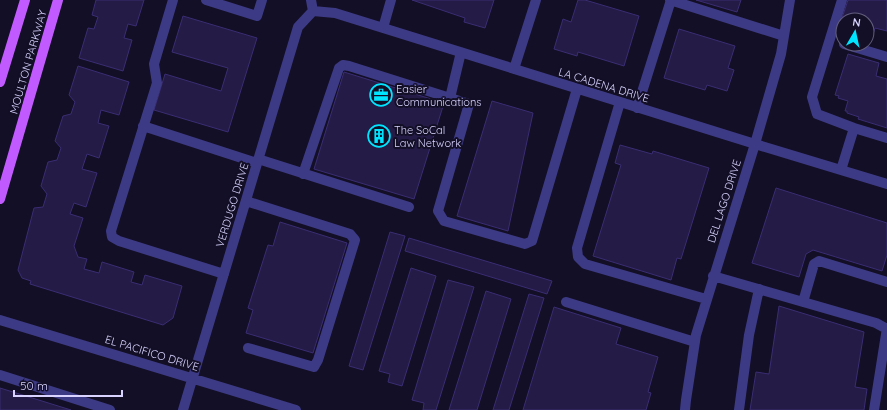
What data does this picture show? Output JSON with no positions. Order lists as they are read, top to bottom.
{
  "streets": {
    "main road": ["MOULTON PARKWAY"],
    "street": [
      "LA CADENA DRIVE",
      "DEL LAGO DRIVE",
      "VERDUGO DRIVE",
      "EL PACIFICO DRIVE"
    ]
  },
  "crossings": [
    ["LA CADENA DRIVE", "DEL LAGO DRIVE"],
    ["LA CADENA DRIVE", "VERDUGO DRIVE"],
    ["VERDUGO DRIVE", "EL PACIFICO DRIVE"]
  ],
  "places": {
    "office": ["Easier Communications"],
    "building": ["The SoCal Law Network"]
  },
  "scale_bar": "50 m",
  "north": "top"
}
